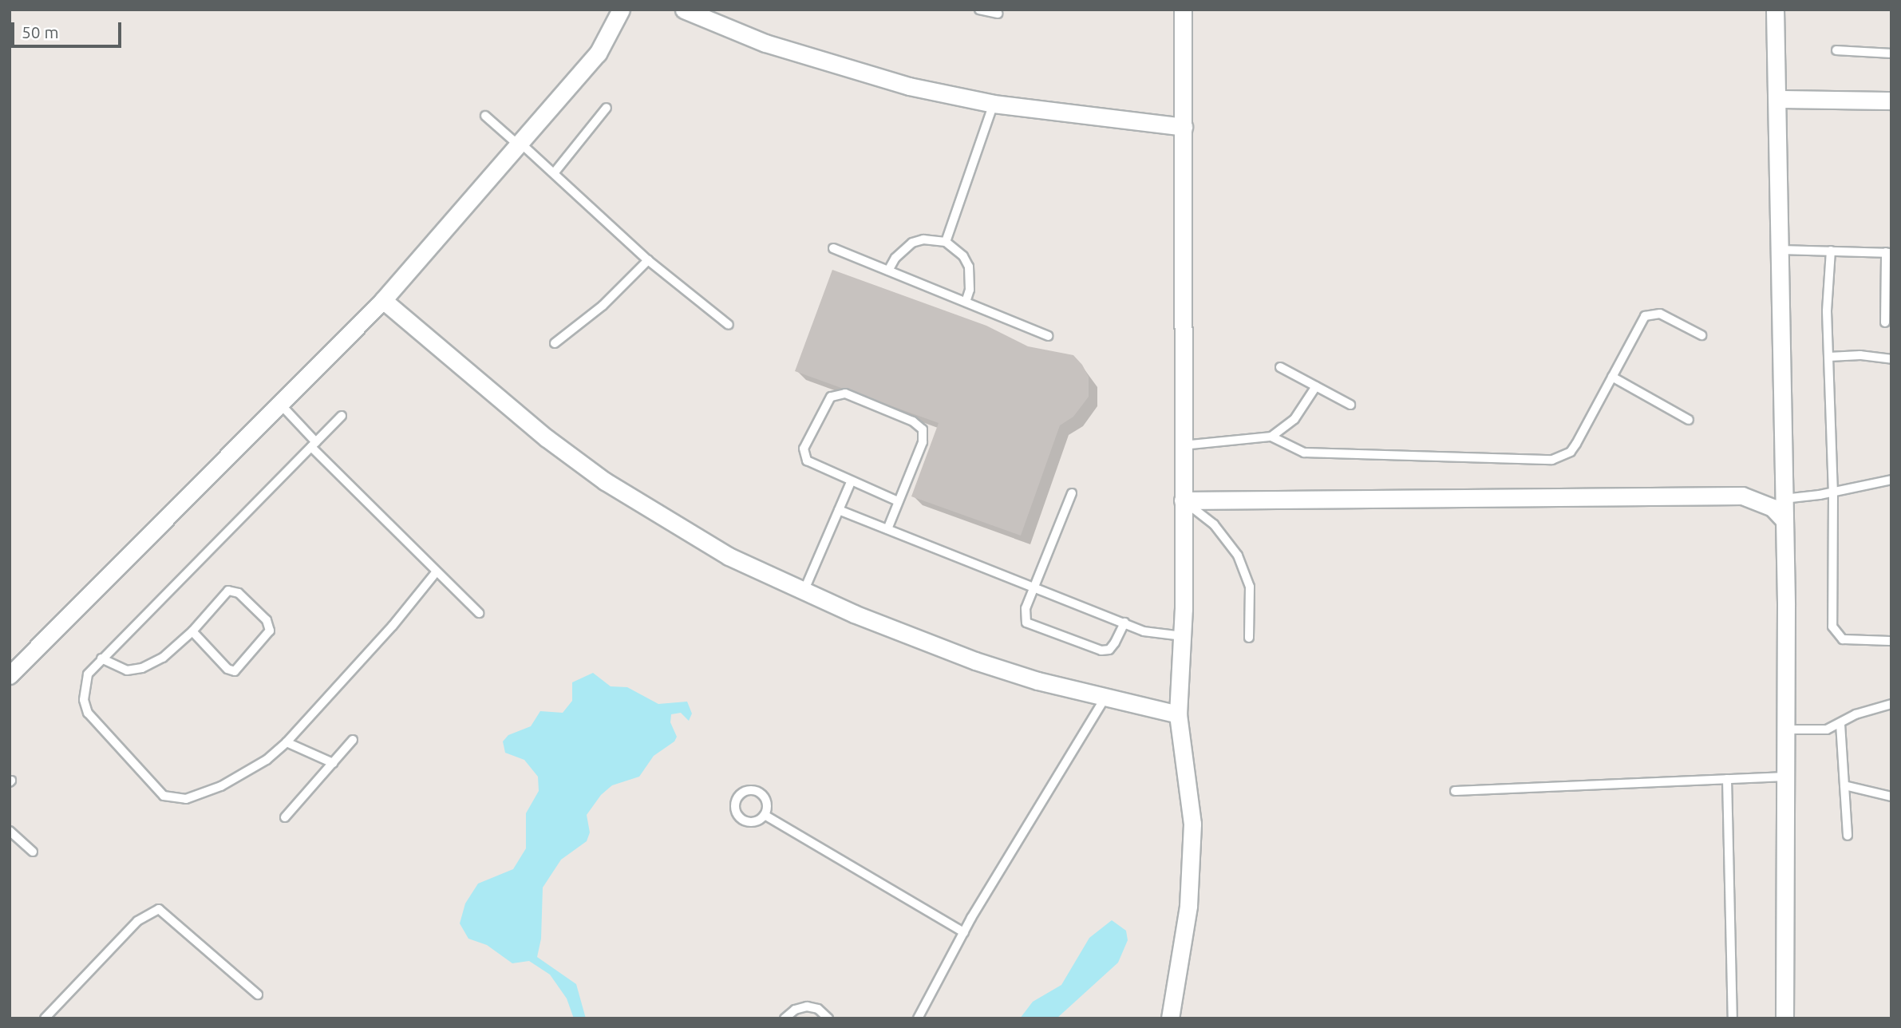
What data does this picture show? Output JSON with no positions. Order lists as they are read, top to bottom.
{
  "scale_bar": "50 m"
}
